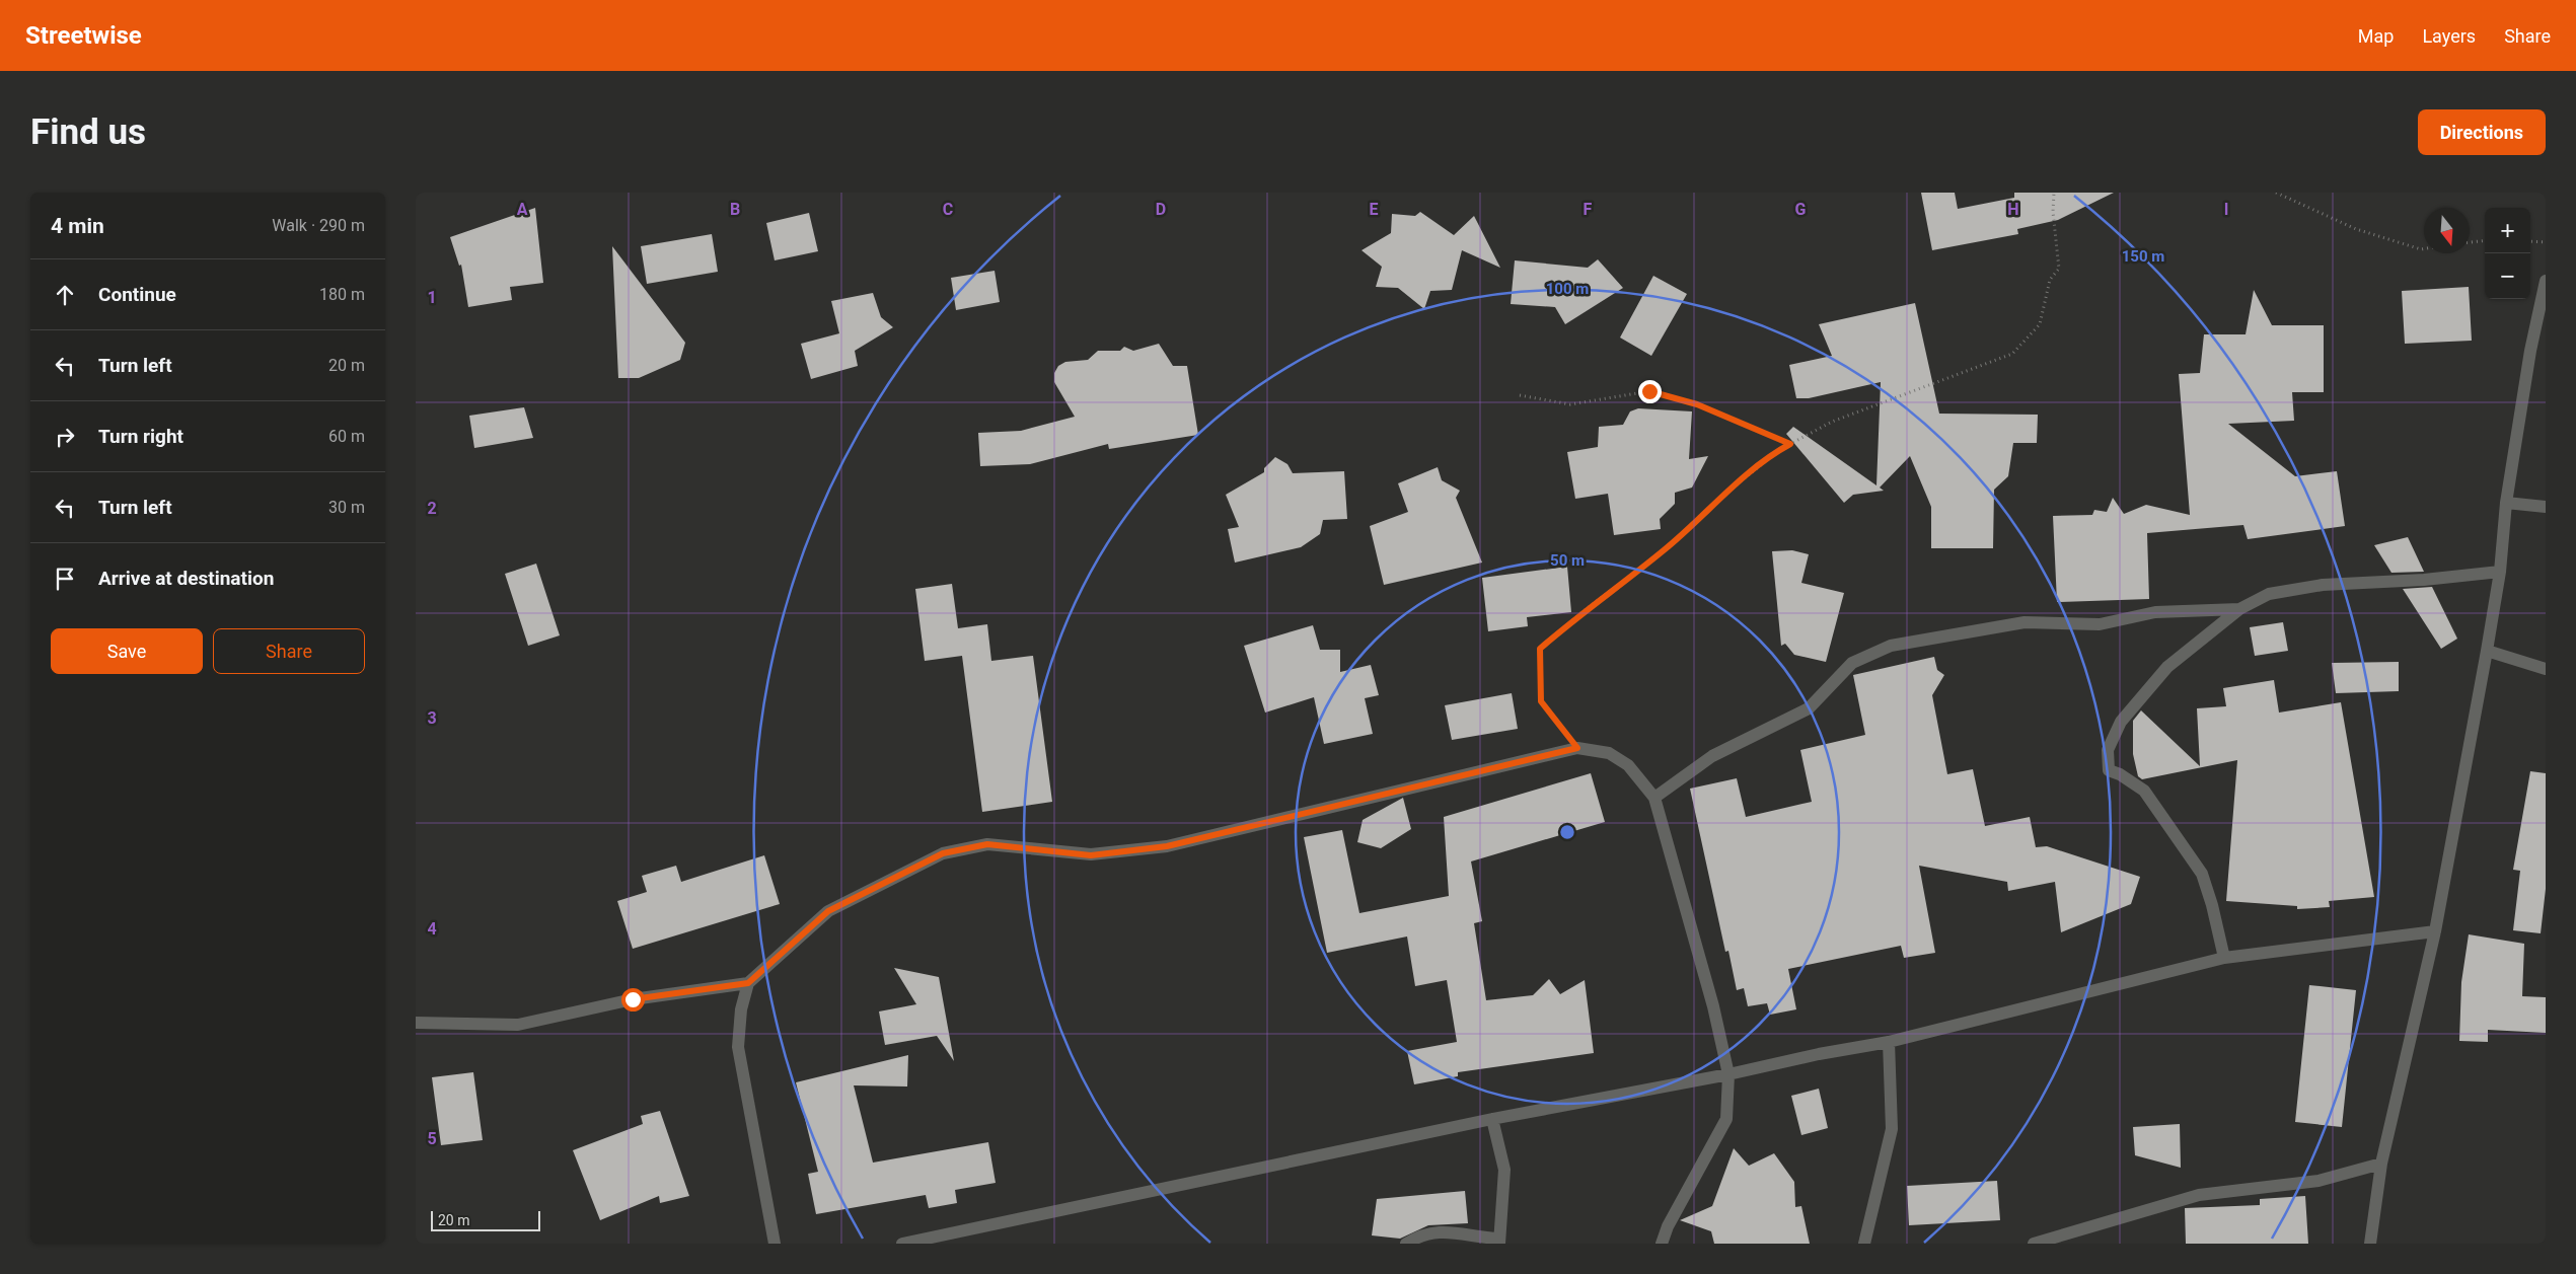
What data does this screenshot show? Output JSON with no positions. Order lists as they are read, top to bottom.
{
  "scale_bar": "20 m",
  "north": "bottom",
  "page": {
    "header": "Streetwise",
    "nav": ["Map", "Layers", "Share"],
    "buttons": [
      "Directions",
      ["Save", "Share"]
    ],
    "title": "Find us",
    "heading": ["4 min", "Walk · 290 m"],
    "map_buttons": ["+", "−"],
    "list": [
      ["Continue", "180 m"],
      ["Turn left", "20 m"],
      ["Turn right", "60 m"],
      ["Turn left", "30 m"],
      "Arrive at destination"
    ],
    "scale": "20 m"
  },
  "grid": {
    "columns": [
      "A",
      "B",
      "C",
      "D",
      "E",
      "F",
      "G",
      "H",
      "I"
    ],
    "rows": [
      "1",
      "2",
      "3",
      "4",
      "5"
    ]
  },
  "rings": ["150 m", "100 m", "50 m"]
}
